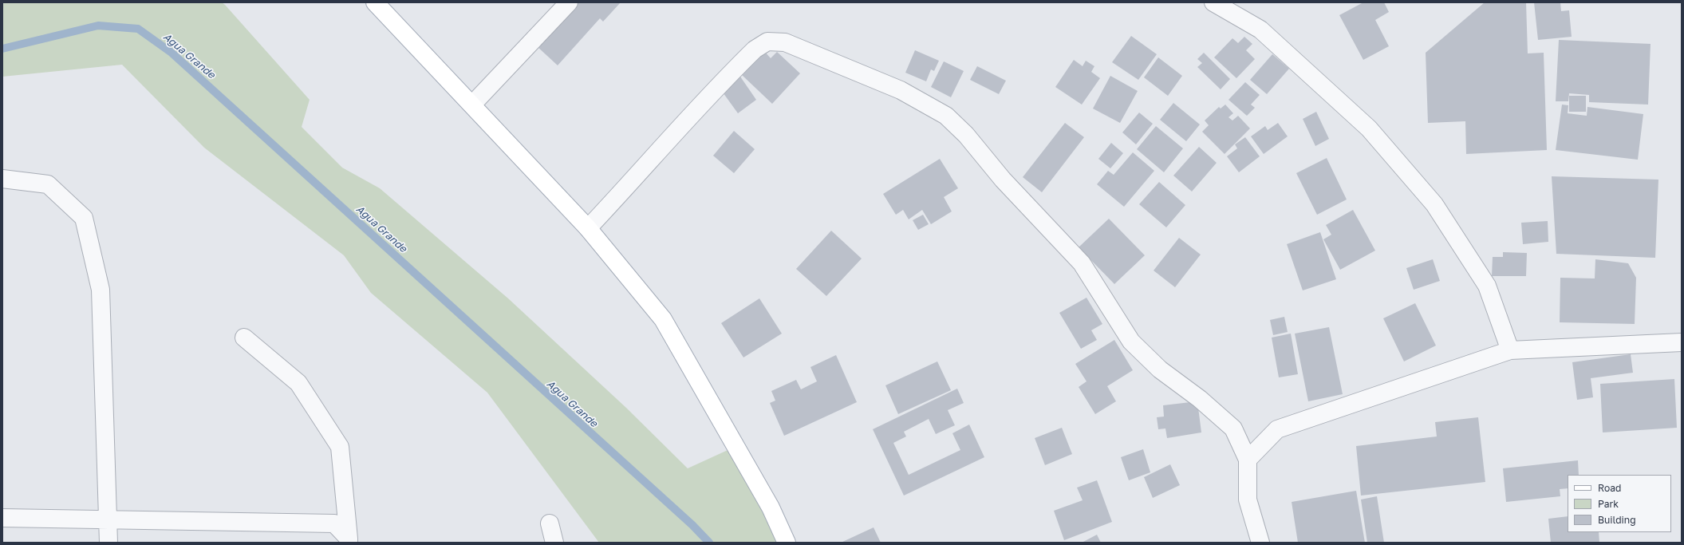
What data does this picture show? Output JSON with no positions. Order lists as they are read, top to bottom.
{
  "water": ["Agua Grande"],
  "legend": ["Road", "Park", "Building"]
}
